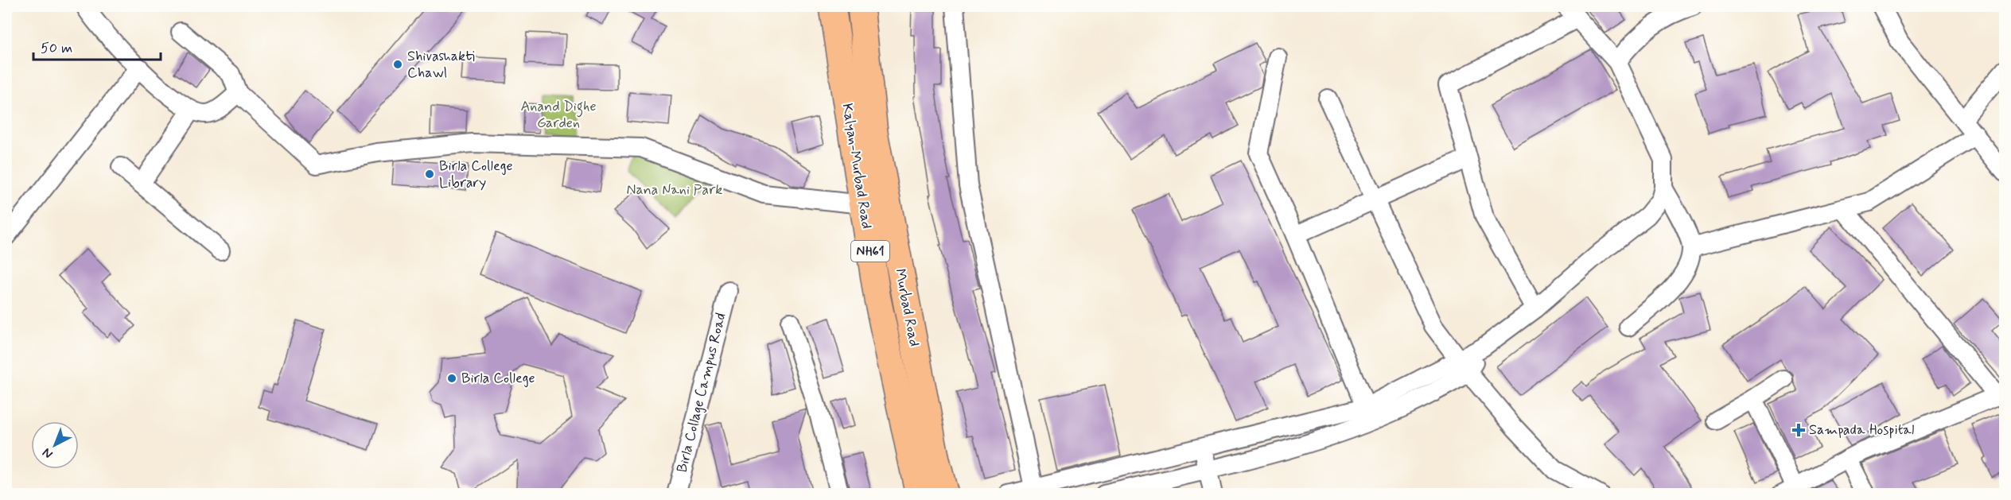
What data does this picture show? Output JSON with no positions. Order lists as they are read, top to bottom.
{
  "streets": {
    "highway": ["Kalyan-Murbad Road", "NH61", "Murbad Road"],
    "street": ["Birla Collage Campus Road"]
  },
  "crossings": [
    ["Kalyan-Murbad Road", "Murbad Road"]
  ],
  "parks": ["Anand Dighe Garden", "Nana Nani Park"],
  "places": {
    "other": ["Shivashakti Chawl", "Birla College Library", "Birla College"],
    "health": ["Sampada Hospital"]
  },
  "scale_bar": "50 m",
  "north": "bottom left"
}
